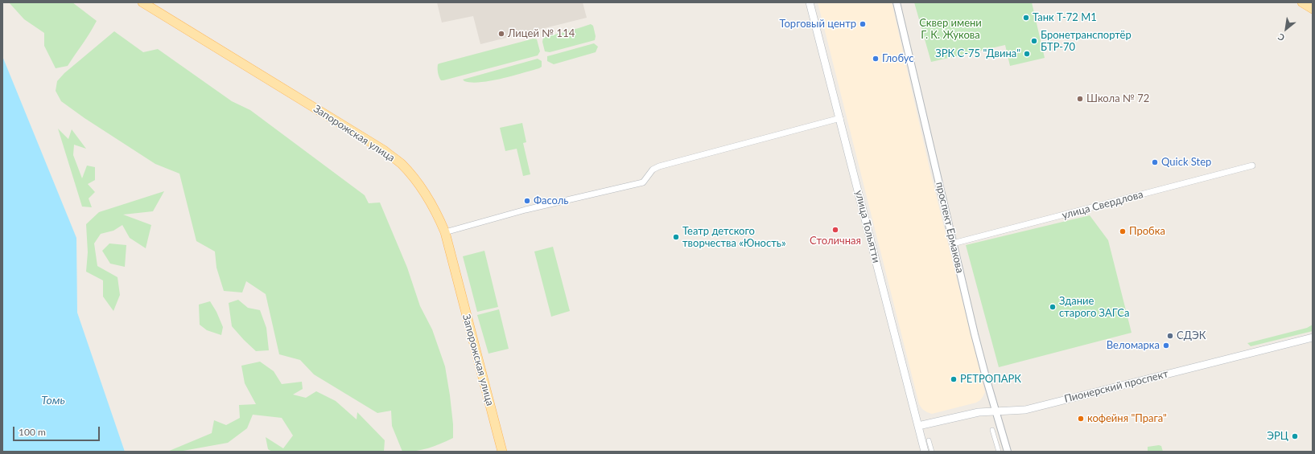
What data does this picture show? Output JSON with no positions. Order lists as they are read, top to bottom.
{
  "streets": {
    "main road": ["Запорожская улица", "улица Тольятти", "Пионерский проспект"],
    "street": ["улица Свердлова", "проспект Ермакова"]
  },
  "crossings": [
    ["улица Свердлова", "проспект Ермакова"],
    ["улица Тольятти", "Пионерский проспект"],
    ["проспект Ермакова", "Пионерский проспект"]
  ],
  "water": ["Томь"],
  "parks": ["Сквер имени Г. К. Жукова"],
  "places": [
    "Танк Т-72 М1",
    "Торговый центр",
    "Лицей № 114",
    "Бронетранспортёр БТР-70",
    "ЗРК С-75 \"Двина\"",
    "Глобус",
    "Школа № 72",
    "Quick Step",
    "Фасоль",
    "Столичная",
    "Пробка",
    "Театр детского творчества «Юность»",
    "Здание старого ЗАГСа",
    "СДЭК",
    "Веломарка",
    "РЕТРОПАРК",
    "кофейня \"Прага\"",
    "ЭРЦ"
  ],
  "scale_bar": "100 m",
  "north": "bottom left"
}
